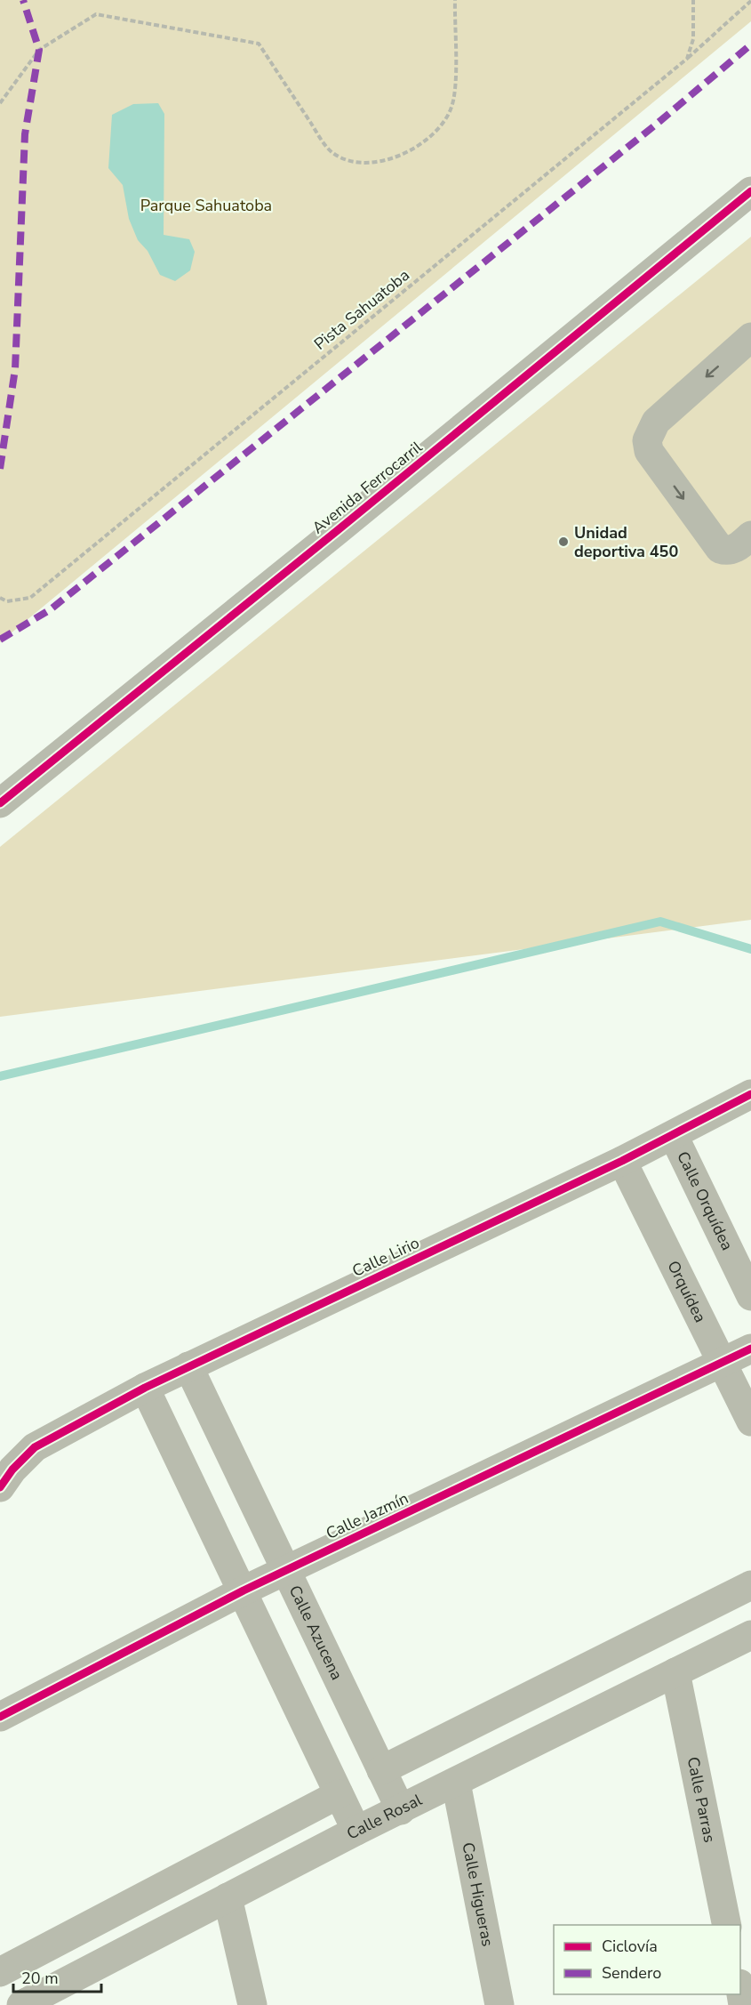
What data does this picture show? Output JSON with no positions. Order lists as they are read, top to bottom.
{
  "streets": {
    "street": [
      "Avenida Ferrocarril",
      "Calle Orquídea",
      "Calle Lirio",
      "Orquídea",
      "Calle Jazmín",
      "Calle Azucena",
      "Calle Parras",
      "Calle Rosal",
      "Calle Higueras"
    ],
    "path": ["Pista Sahuatoba"]
  },
  "crossings": [
    ["Calle Orquídea", "Calle Lirio"],
    ["Calle Lirio", "Orquídea"],
    ["Calle Lirio", "Calle Azucena"],
    ["Orquídea", "Calle Jazmín"],
    ["Calle Jazmín", "Calle Azucena"],
    ["Calle Azucena", "Calle Rosal"],
    ["Calle Parras", "Calle Rosal"],
    ["Calle Rosal", "Calle Higueras"]
  ],
  "parks": ["Parque Sahuatoba"],
  "places": ["Unidad deportiva 450"],
  "legend": ["Ciclovía", "Sendero"],
  "scale_bar": "20 m"
}
